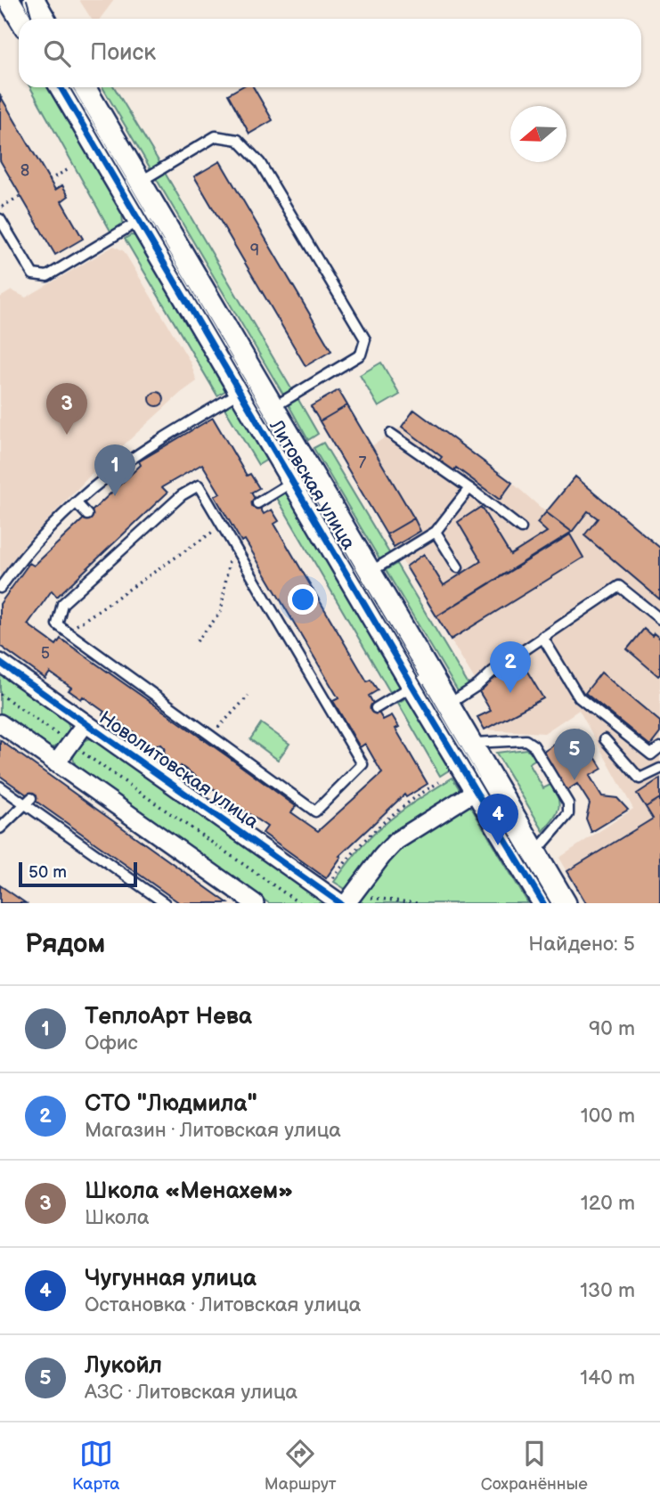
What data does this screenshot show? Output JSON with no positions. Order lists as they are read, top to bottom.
{
  "streets": {
    "street": ["Литовская улица", "Новолитовская улица"]
  },
  "house_numbers": [
    "8",
    "9",
    "7",
    "5"
  ],
  "scale_bar": "50 m",
  "north": "left",
  "page": {
    "search": "Поиск",
    "pins": [
      "3",
      "1",
      "2",
      "5",
      "4"
    ],
    "scale": "50 m",
    "heading": ["Рядом", "Найдено: 5"],
    "list": [
      {
        "mark": "1",
        "name": "ТеплоАрт Нева",
        "note": "Офис",
        "value": "90 m"
      },
      {
        "mark": "2",
        "name": "СТО \"Людмила\"",
        "note": "Магазин · Литовская улица",
        "value": "100 m"
      },
      {
        "mark": "3",
        "name": "Школа «Менахем»",
        "note": "Школа",
        "value": "120 m"
      },
      {
        "mark": "4",
        "name": "Чугунная улица",
        "note": "Остановка · Литовская улица",
        "value": "130 m"
      },
      {
        "mark": "5",
        "name": "Лукойл",
        "note": "АЗС · Литовская улица",
        "value": "140 m"
      }
    ],
    "nav": ["Карта", "Маршрут", "Сохранённые"]
  }
}
